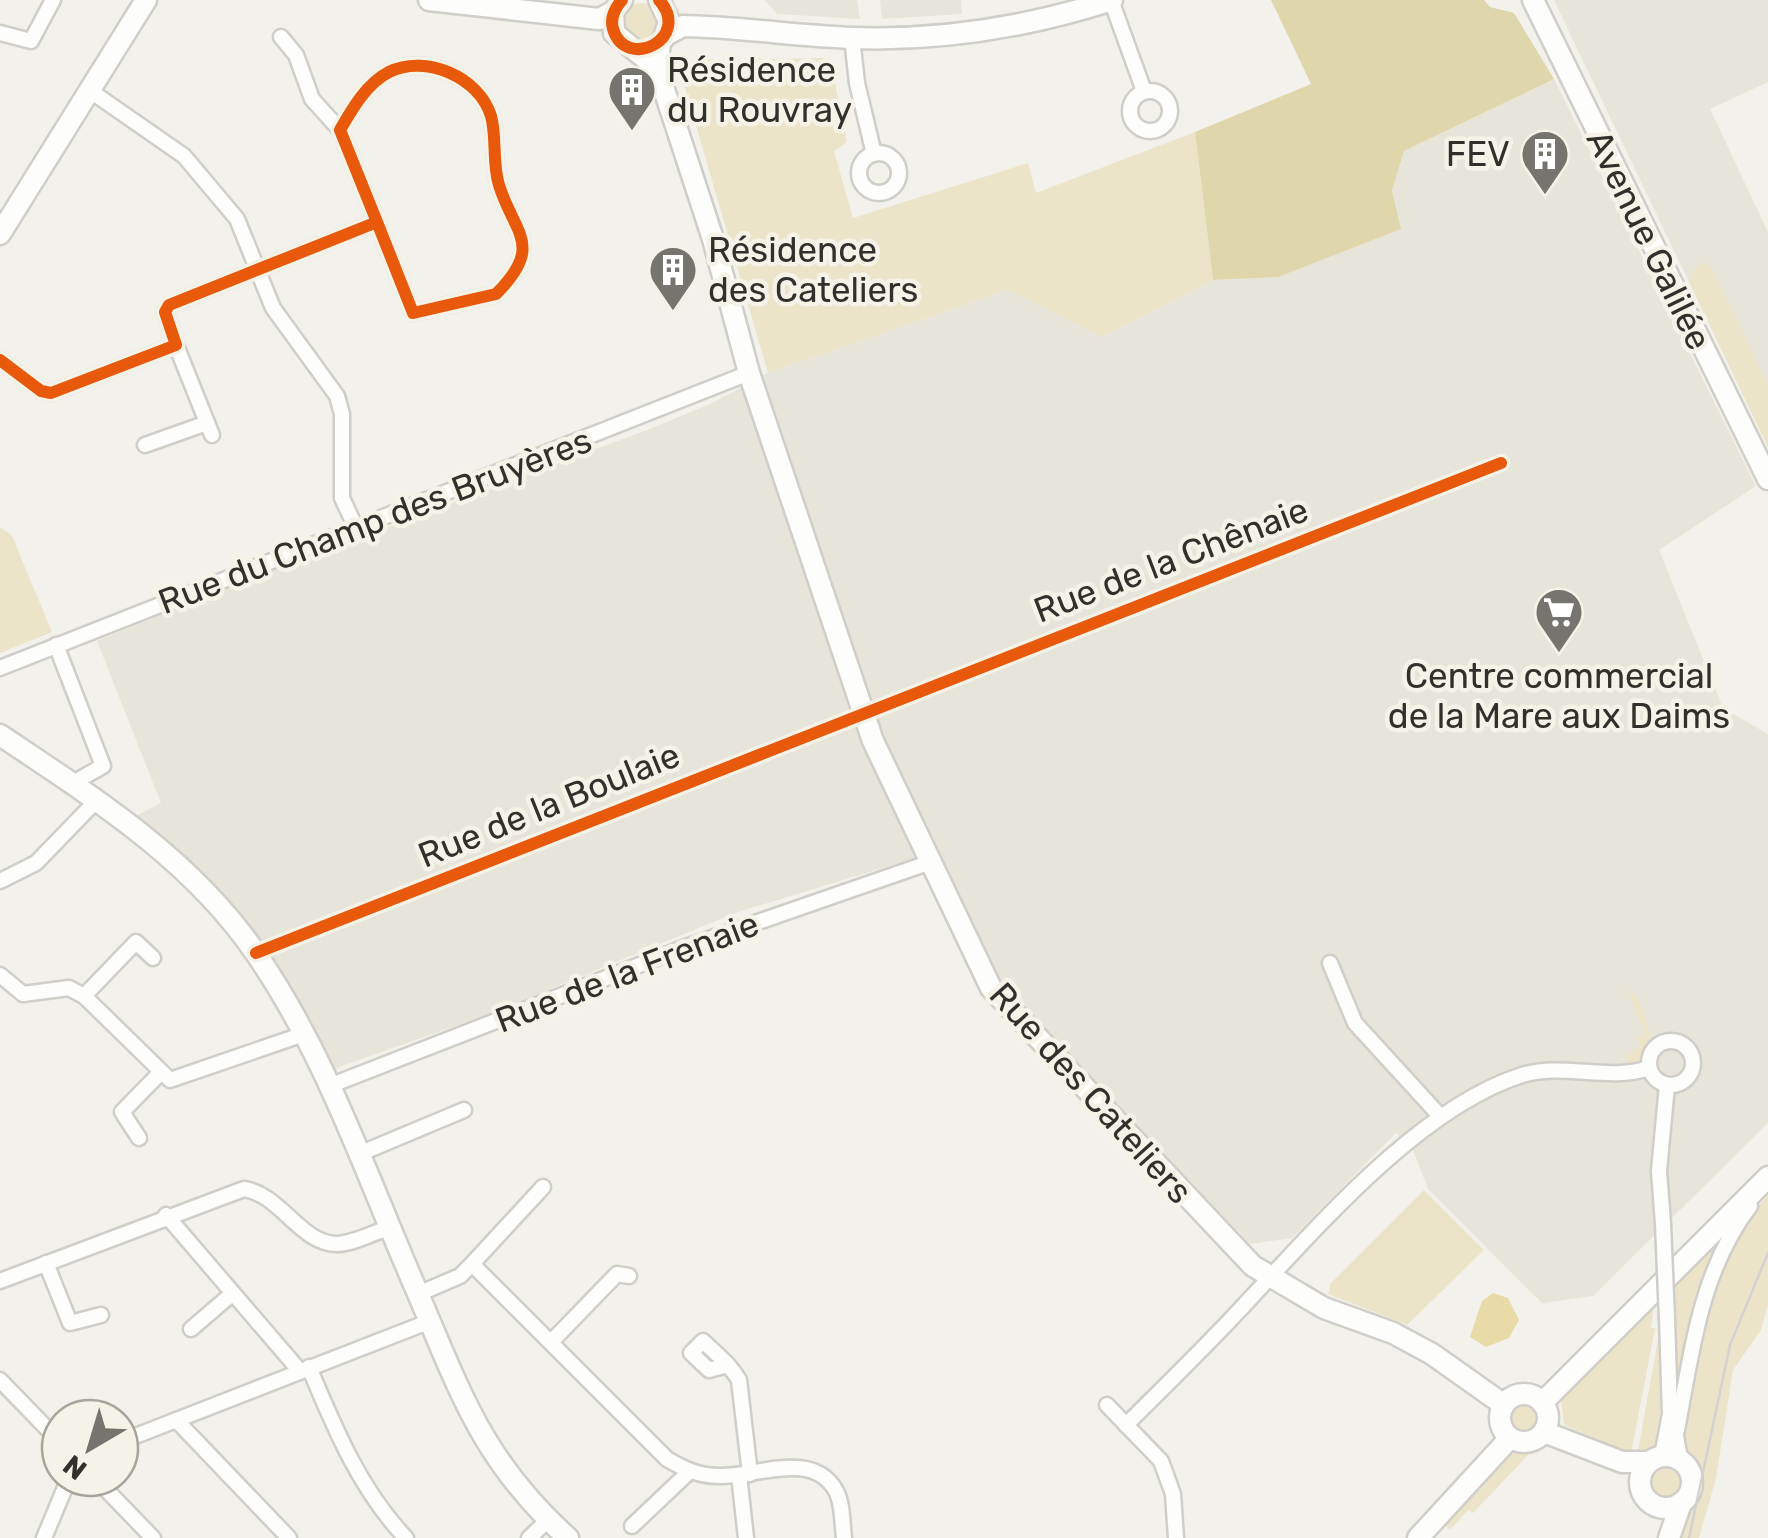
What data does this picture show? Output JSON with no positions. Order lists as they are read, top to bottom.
{
  "streets": {
    "street": [
      "Avenue Galilée",
      "Rue du Champ des Bruyères",
      "Rue de la Chênaie",
      "Rue de la Boulaie",
      "Rue de la Frenaie",
      "Rue des Cateliers"
    ]
  },
  "crossings": [
    ["Rue du Champ des Bruyères", "Rue des Cateliers"],
    ["Rue de la Chênaie", "Rue de la Boulaie"],
    ["Rue de la Chênaie", "Rue des Cateliers"],
    ["Rue de la Boulaie", "Rue des Cateliers"],
    ["Rue de la Frenaie", "Rue des Cateliers"]
  ],
  "places": {
    "building": ["Résidence du Rouvray", "FEV", "Résidence des Cateliers"],
    "supermarket": ["Centre commercial de la Mare aux Daims"]
  },
  "north": "bottom left"
}
